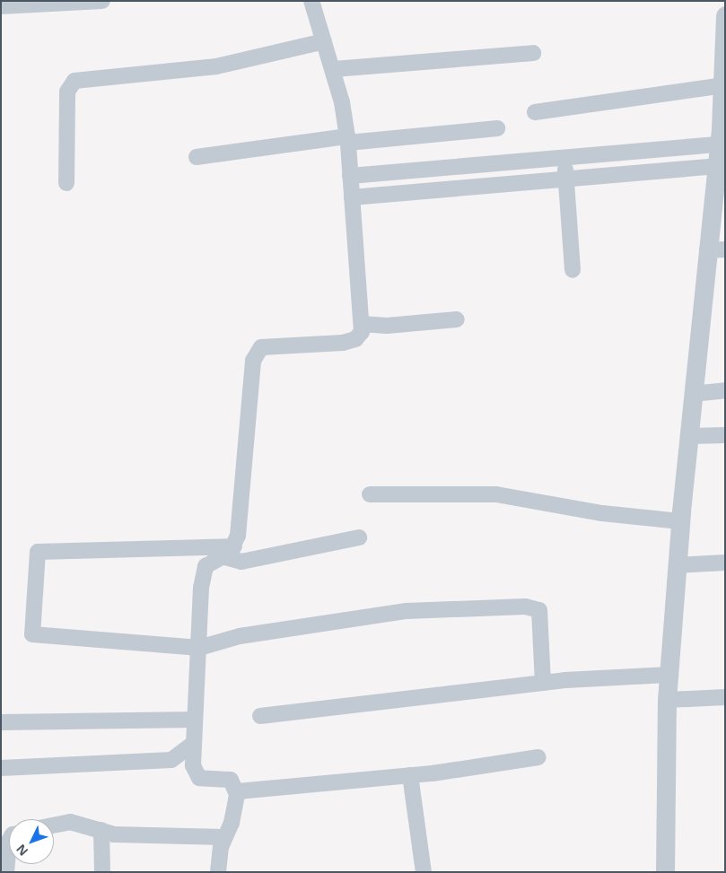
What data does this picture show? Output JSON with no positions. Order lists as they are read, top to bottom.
{
  "north": "bottom left"
}
